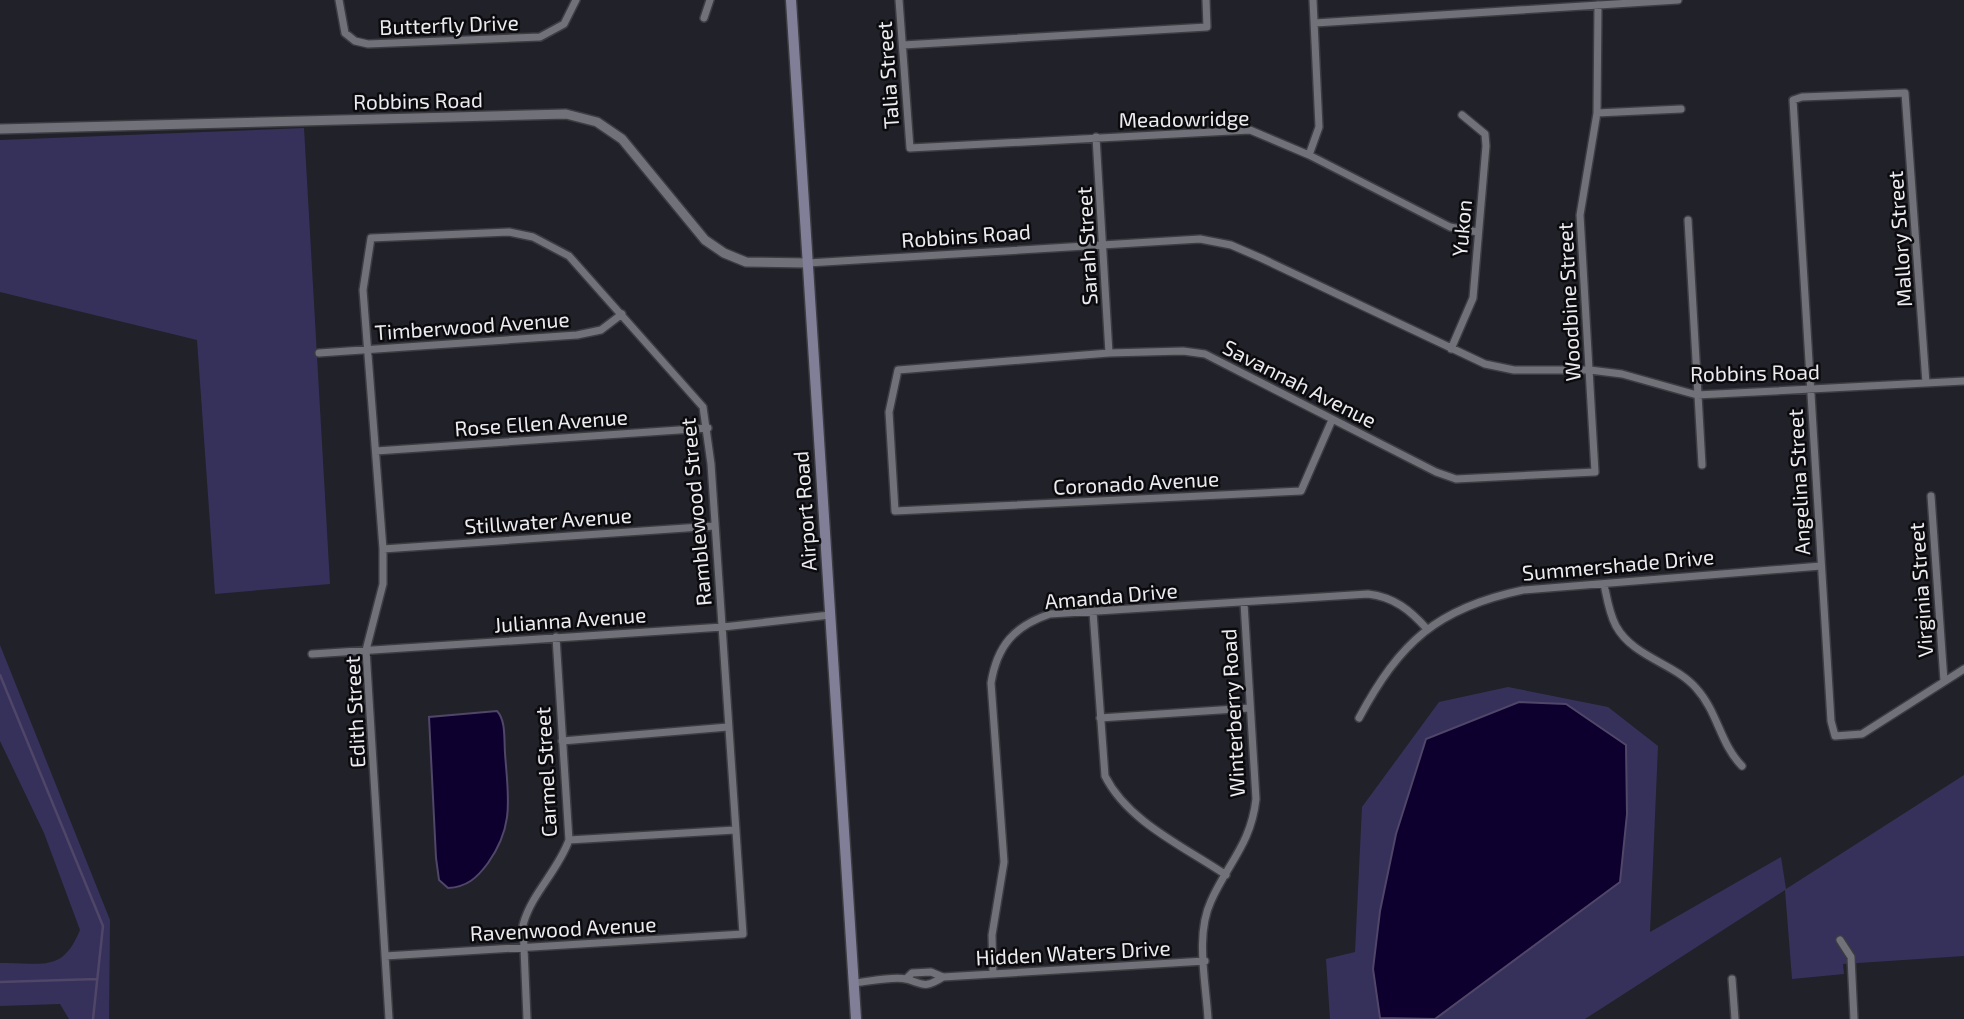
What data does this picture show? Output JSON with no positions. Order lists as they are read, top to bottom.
{
  "streets": {
    "main road": ["Airport Road"],
    "street": [
      "Butterfly Drive",
      "Talia Street",
      "Robbins Road",
      "Meadowridge",
      "Yukon",
      "Mallory Street",
      "Sarah Street",
      "Woodbine Street",
      "Timberwood Avenue",
      "Savannah Avenue",
      "Rose Ellen Avenue",
      "Coronado Avenue",
      "Angelina Street",
      "Ramblewood Street",
      "Stillwater Avenue",
      "Summershade Drive",
      "Virginia Street",
      "Amanda Drive",
      "Julianna Avenue",
      "Edith Street",
      "Winterberry Road",
      "Carmel Street",
      "Ravenwood Avenue",
      "Hidden Waters Drive"
    ]
  },
  "crossings": [
    ["Talia Street", "Meadowridge"],
    ["Robbins Road", "Yukon"],
    ["Robbins Road", "Mallory Street"],
    ["Robbins Road", "Sarah Street"],
    ["Robbins Road", "Woodbine Street"],
    ["Robbins Road", "Angelina Street"],
    ["Robbins Road", "Airport Road"],
    ["Meadowridge", "Yukon"],
    ["Meadowridge", "Sarah Street"],
    ["Mallory Street", "Angelina Street"],
    ["Sarah Street", "Savannah Avenue"],
    ["Woodbine Street", "Savannah Avenue"],
    ["Timberwood Avenue", "Ramblewood Street"],
    ["Timberwood Avenue", "Edith Street"],
    ["Savannah Avenue", "Coronado Avenue"],
    ["Rose Ellen Avenue", "Ramblewood Street"],
    ["Rose Ellen Avenue", "Edith Street"],
    ["Angelina Street", "Summershade Drive"],
    ["Angelina Street", "Virginia Street"],
    ["Airport Road", "Julianna Avenue"],
    ["Airport Road", "Hidden Waters Drive"],
    ["Ramblewood Street", "Stillwater Avenue"],
    ["Ramblewood Street", "Julianna Avenue"],
    ["Ramblewood Street", "Edith Street"],
    ["Ramblewood Street", "Ravenwood Avenue"],
    ["Stillwater Avenue", "Edith Street"],
    ["Summershade Drive", "Amanda Drive"],
    ["Amanda Drive", "Winterberry Road"],
    ["Amanda Drive", "Hidden Waters Drive"],
    ["Julianna Avenue", "Edith Street"],
    ["Julianna Avenue", "Carmel Street"],
    ["Edith Street", "Ravenwood Avenue"],
    ["Winterberry Road", "Hidden Waters Drive"],
    ["Carmel Street", "Ravenwood Avenue"]
  ]
}
